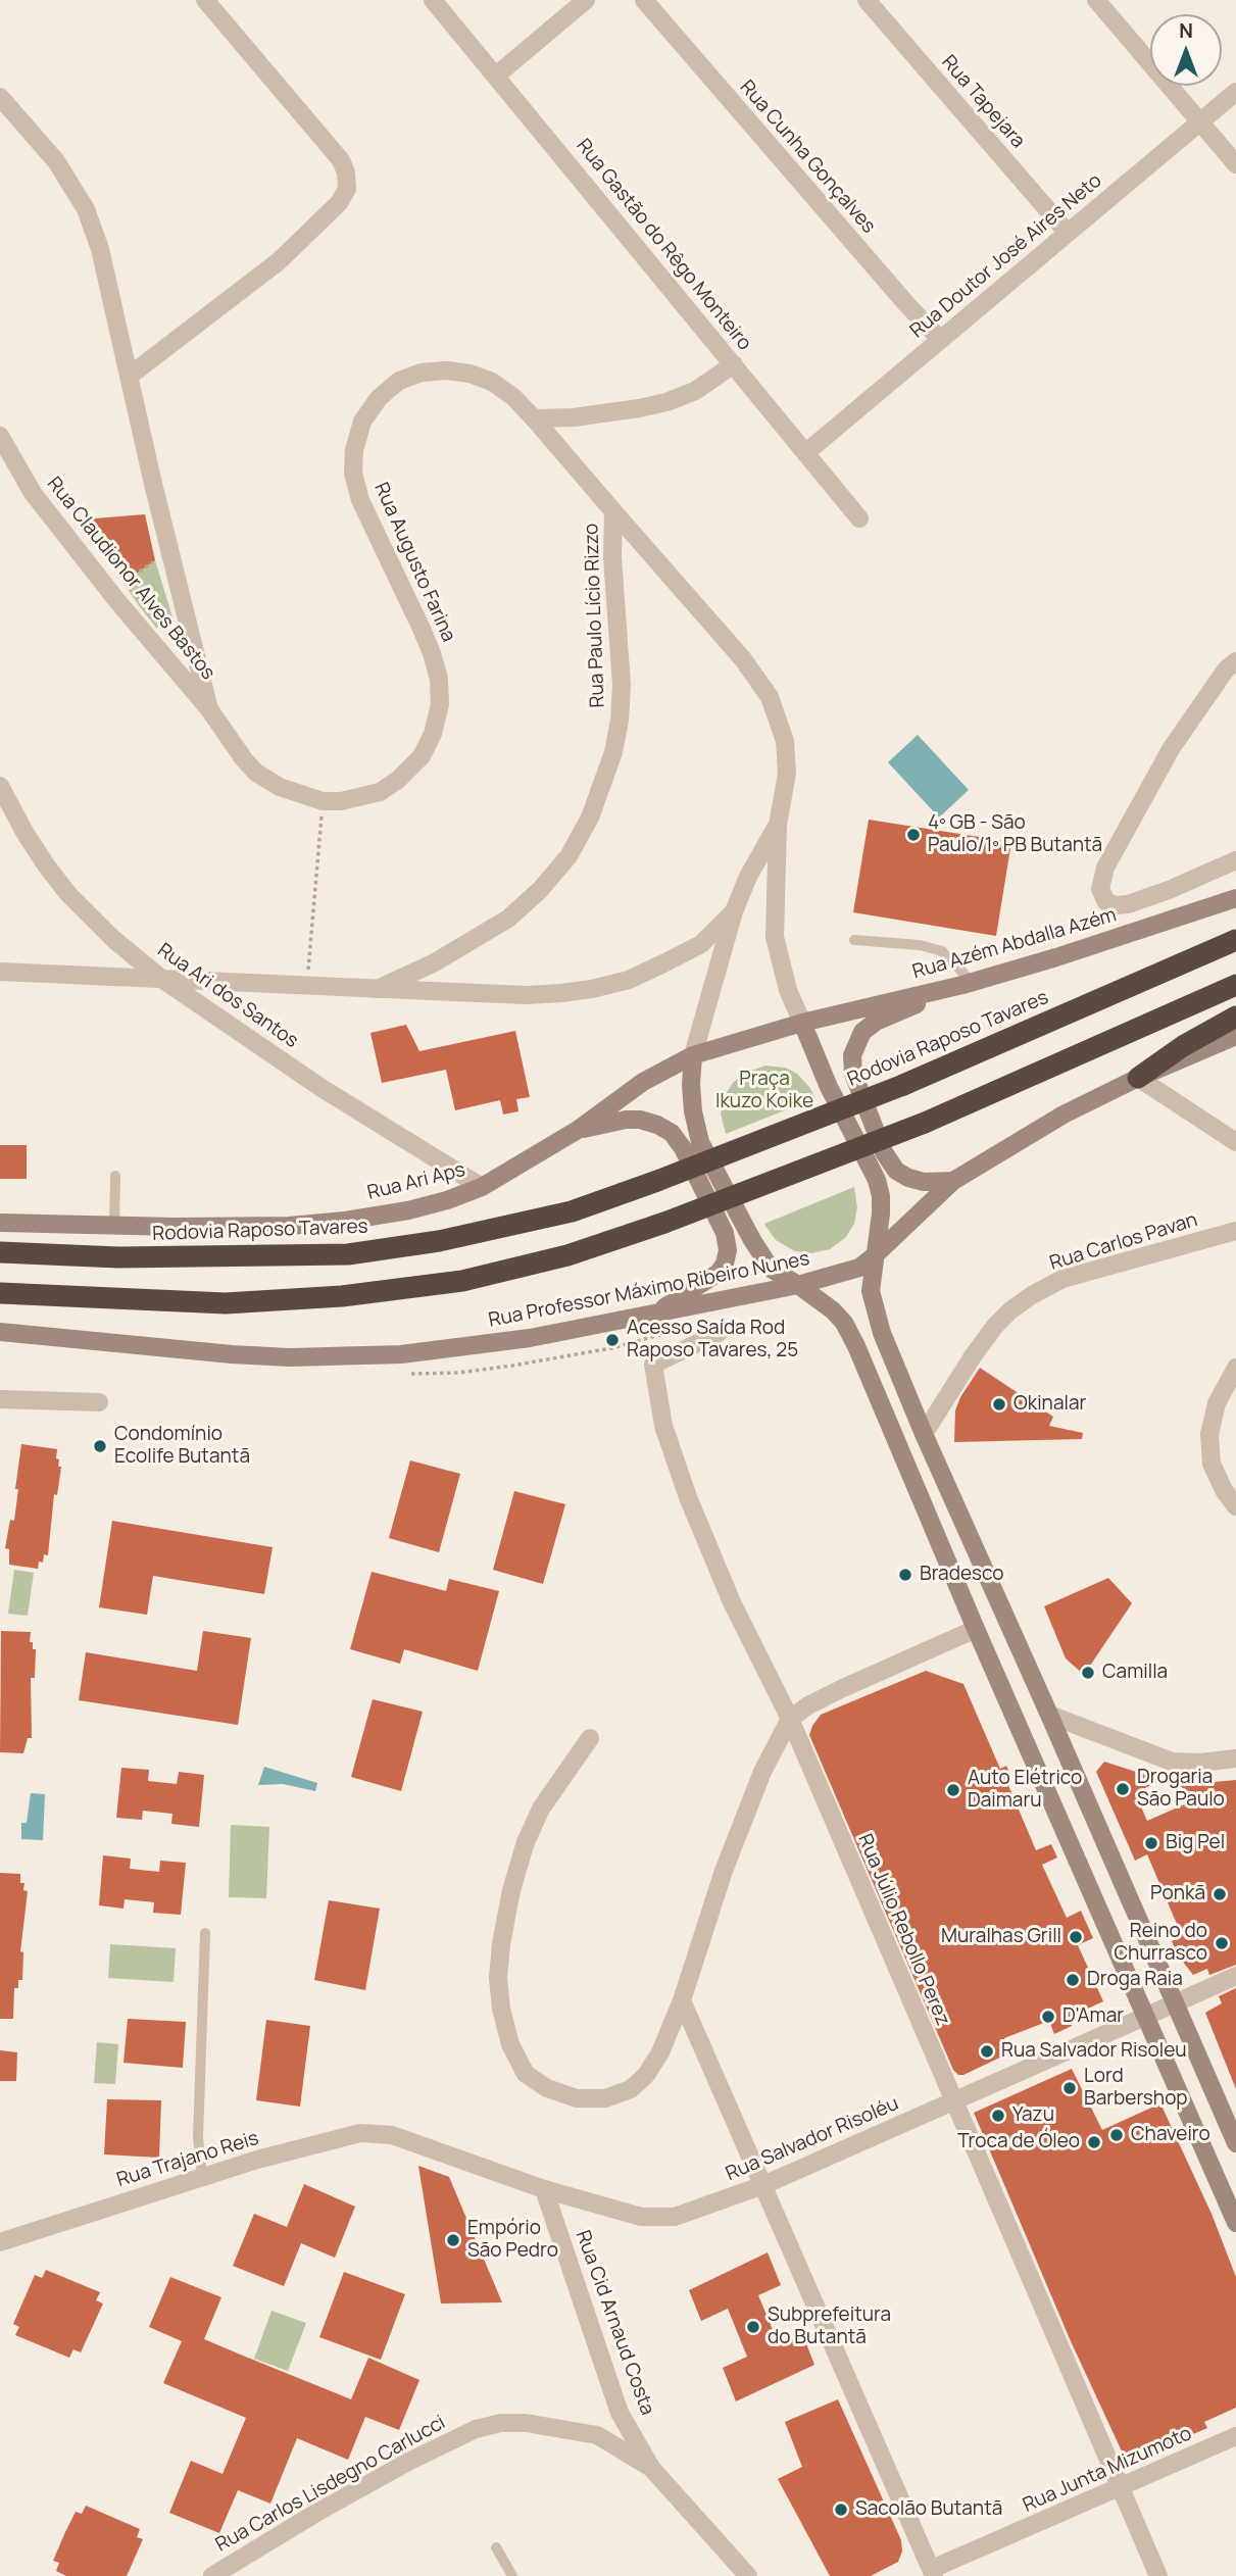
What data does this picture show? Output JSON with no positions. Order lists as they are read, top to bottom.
{
  "streets": {
    "highway": ["Rodovia Raposo Tavares"],
    "main road": ["Rua Azém Abdalla Azém", "Rua Ari Aps", "Rua Professor Máximo Ribeiro Nunes"],
    "street": [
      "Rua Tapejara",
      "Rua Cunha Gonçalves",
      "Rua Gastão do Rêgo Monteiro",
      "Rua Doutor José Aires Neto",
      "Rua Augusto Farina",
      "Rua Claudionor Alves Bastos",
      "Rua Paulo Lício Rizzo",
      "Rua Ari dos Santos",
      "Rua Carlos Pavan",
      "Rua Júlio Rebollo Perez",
      "Rua Salvador Risoléu",
      "Rua Trajano Reis",
      "Rua Cid Arnaud Costa",
      "Rua Junta Mizumoto",
      "Rua Carlos Lisdegno Carlucci"
    ]
  },
  "crossings": [
    ["Rua Tapejara", "Rua Doutor José Aires Neto"],
    ["Rua Cunha Gonçalves", "Rua Doutor José Aires Neto"],
    ["Rua Gastão do Rêgo Monteiro", "Rua Doutor José Aires Neto"],
    ["Rua Augusto Farina", "Rua Claudionor Alves Bastos"],
    ["Rua Augusto Farina", "Rua Paulo Lício Rizzo"],
    ["Rua Augusto Farina", "Rua Azém Abdalla Azém"],
    ["Rua Augusto Farina", "Rua Ari dos Santos"],
    ["Rua Augusto Farina", "Rua Ari Aps"],
    ["Rua Azém Abdalla Azém", "Rua Ari Aps"],
    ["Rua Ari dos Santos", "Rua Ari Aps"],
    ["Rua Júlio Rebollo Perez", "Rua Salvador Risoléu"],
    ["Rua Júlio Rebollo Perez", "Rua Junta Mizumoto"],
    ["Rua Salvador Risoléu", "Rua Trajano Reis"],
    ["Rua Salvador Risoléu", "Rua Cid Arnaud Costa"],
    ["Rua Cid Arnaud Costa", "Rua Carlos Lisdegno Carlucci"]
  ],
  "parks": ["Praça Ikuzo Koike"],
  "places": [
    "4º GB - São Paulo/1º PB Butantã",
    "Acesso Saída Rod Raposo Tavares, 25",
    "Okinalar",
    "Condomínio Ecolife Butantã",
    "Bradesco",
    "Camilla",
    "Drogaria São Paulo",
    "Auto Elétrico Daimaru",
    "Big Pel",
    "Ponkã",
    "Muralhas Grill",
    "Reino do Churrasco",
    "Droga Raia",
    "D'Amar",
    "Rua Salvador Risoleu",
    "Lord Barbershop",
    "Yazu",
    "Chaveiro",
    "Troca de Óleo",
    "Empório São Pedro",
    "Subprefeitura do Butantã",
    "Sacolão Butantã"
  ],
  "north": "top"
}
